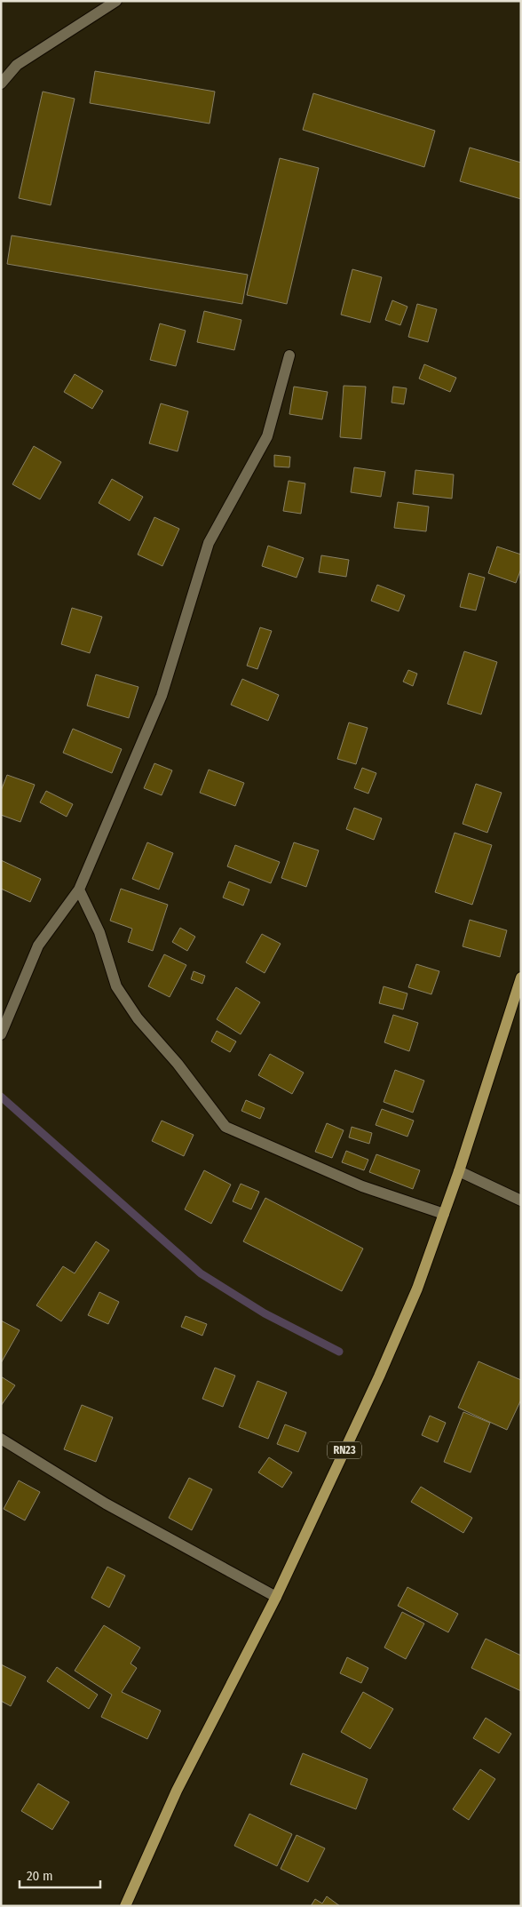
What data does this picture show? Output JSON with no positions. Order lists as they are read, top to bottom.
{
  "streets": {
    "main road": ["RN23"]
  },
  "scale_bar": "20 m"
}
